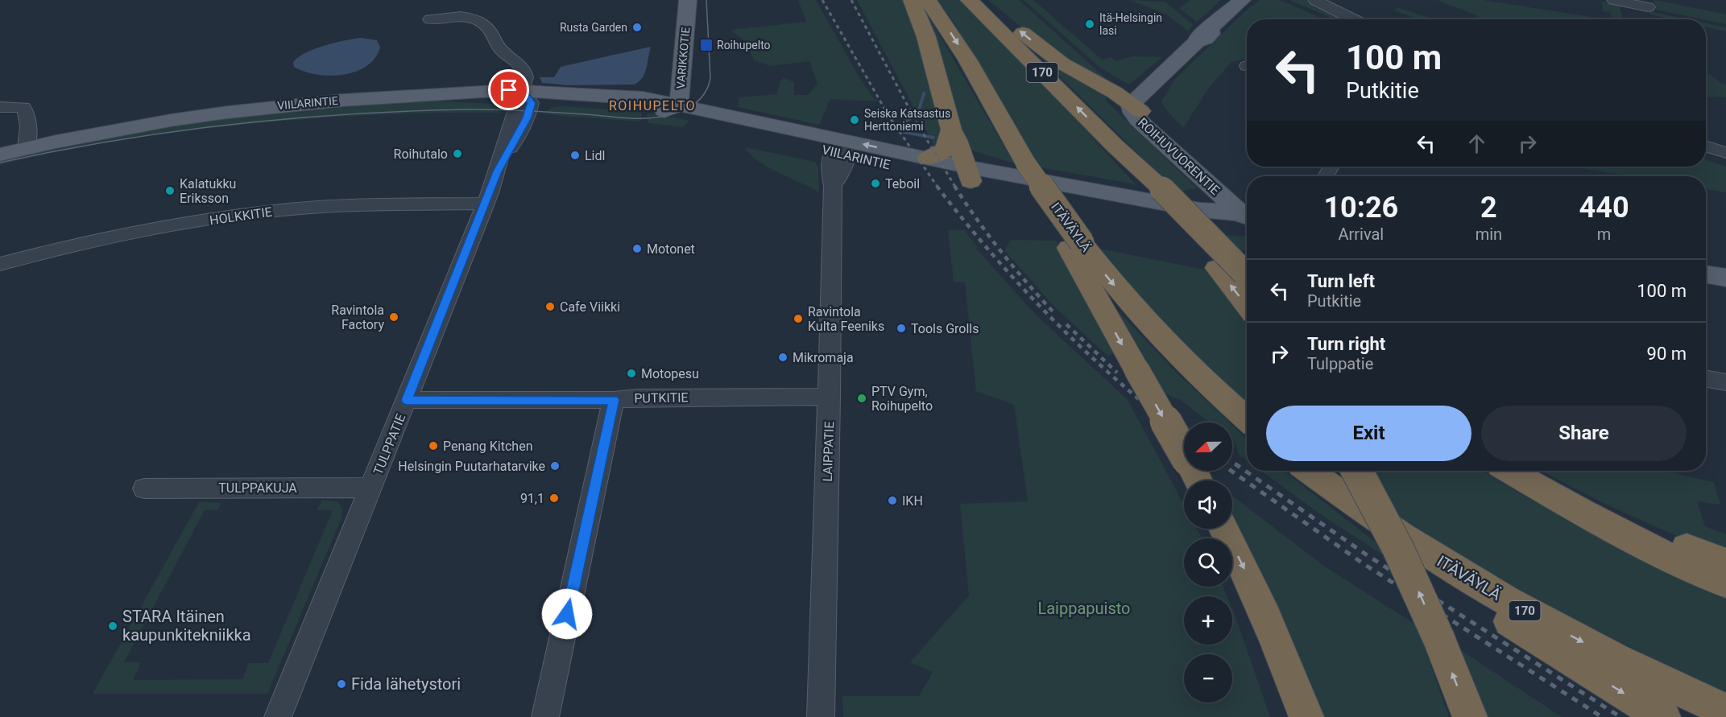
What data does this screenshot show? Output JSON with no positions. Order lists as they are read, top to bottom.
{
  "streets": {
    "highway": ["170", "ITÄVÄYLÄ"],
    "main road": ["VARIKKOTIE", "VIILARINTIE", "ROIHUVUORENTIE"],
    "street": [
      "HOLKKITIE",
      "PUTKITIE",
      "TULPPATIE",
      "LAIPPATIE",
      "TULPPAKUJA"
    ]
  },
  "crossings": [
    ["VARIKKOTIE", "VIILARINTIE"],
    ["VIILARINTIE", "TULPPATIE"],
    ["VIILARINTIE", "LAIPPATIE"],
    ["HOLKKITIE", "TULPPATIE"],
    ["PUTKITIE", "TULPPATIE"],
    ["PUTKITIE", "LAIPPATIE"],
    ["TULPPATIE", "TULPPAKUJA"]
  ],
  "districts": ["ROIHUPELTO"],
  "parks": ["Laippapuisto"],
  "places": {
    "other": [
      "Itä-Helsingin lasi",
      "Rusta Garden",
      "Seiska Katsastus Herttoniemi",
      "Roihutalo",
      "Lidl",
      "Teboil",
      "Kalatukku Eriksson",
      "Motonet",
      "Cafe Viikki",
      "Ravintola Factory",
      "Ravintola Kulta Feeniks",
      "Tools Grolls",
      "Mikromaja",
      "Motopesu",
      "PTV Gym, Roihupelto",
      "Penang Kitchen",
      "Helsingin Puutarhatarvike",
      "91,1",
      "IKH",
      "STARA Itäinen kaupunkitekniikka",
      "Fida lähetystori"
    ],
    "transit": ["Roihupelto"]
  },
  "north": "left",
  "page": {
    "turn": ["100 m", "Putkitie"],
    "eta": [
      "10:26",
      "Arrival",
      "2",
      "min",
      "440",
      "m"
    ],
    "list": [
      {
        "name": "Turn left",
        "note": "Putkitie",
        "value": "100 m"
      },
      {
        "name": "Turn right",
        "note": "Tulppatie",
        "value": "90 m"
      }
    ],
    "buttons": ["Exit", "Share"],
    "map_buttons": ["+", "−"]
  }
}
